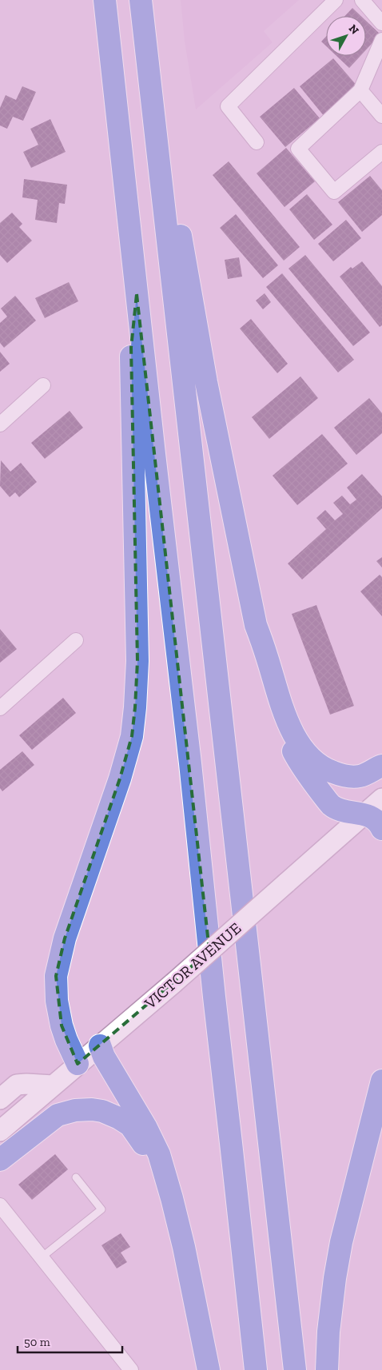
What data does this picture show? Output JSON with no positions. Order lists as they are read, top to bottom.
{
  "streets": {
    "main road": ["VICTOR AVENUE"]
  },
  "scale_bar": "50 m",
  "north": "top right"
}
